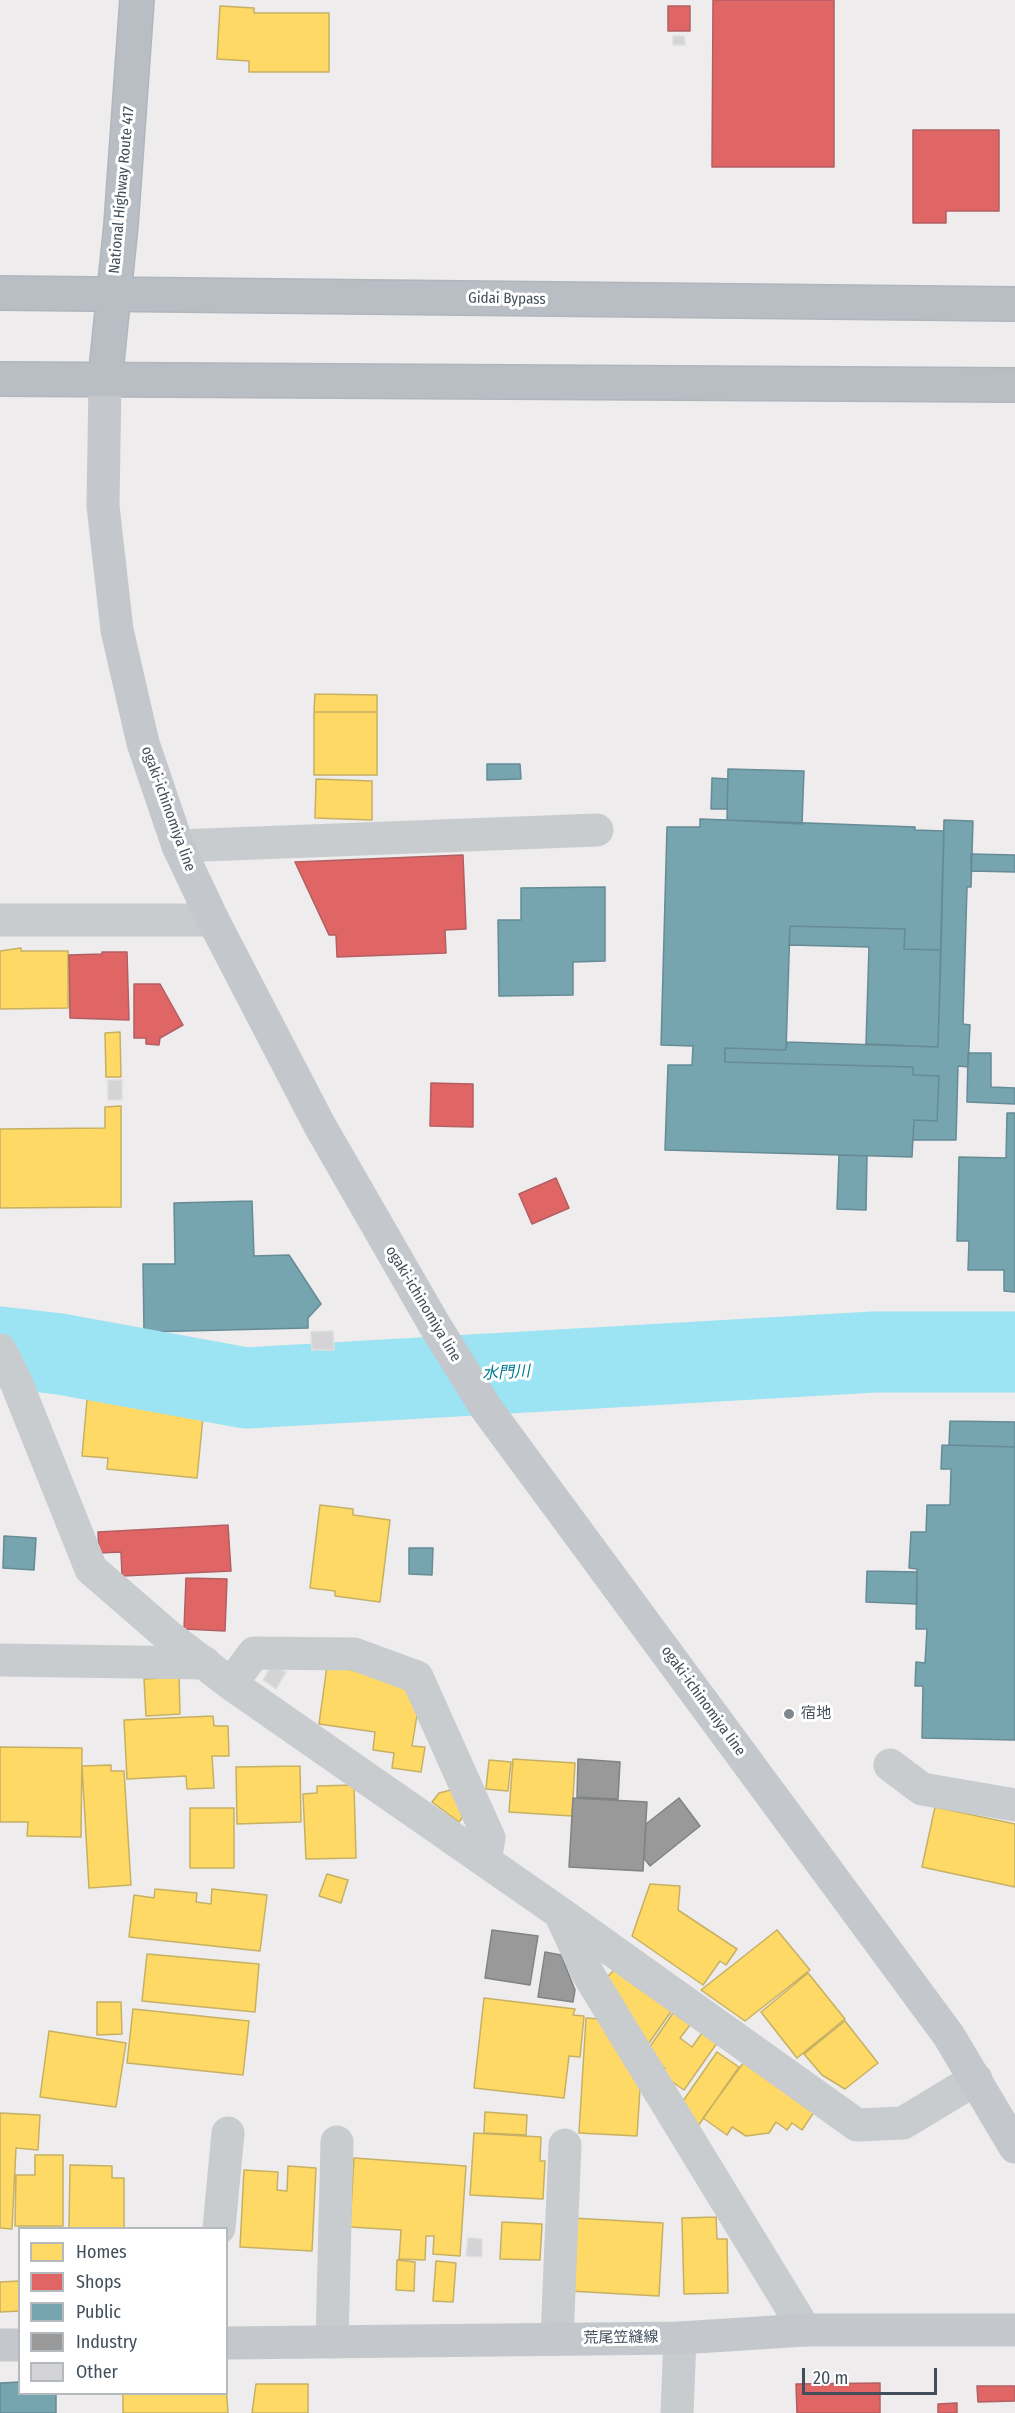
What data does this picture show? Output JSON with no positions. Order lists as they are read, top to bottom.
{
  "streets": {
    "highway": ["National Highway Route 417", "Gidai Bypass"],
    "main road": ["ogaki-ichinomiya line", "荒尾笠縫線"]
  },
  "crossings": [
    ["National Highway Route 417", "Gidai Bypass"],
    ["National Highway Route 417", "ogaki-ichinomiya line"]
  ],
  "water": ["水門川"],
  "places": ["宿地"],
  "legend": [
    "Homes",
    "Shops",
    "Public",
    "Industry",
    "Other"
  ],
  "scale_bar": "20 m"
}
